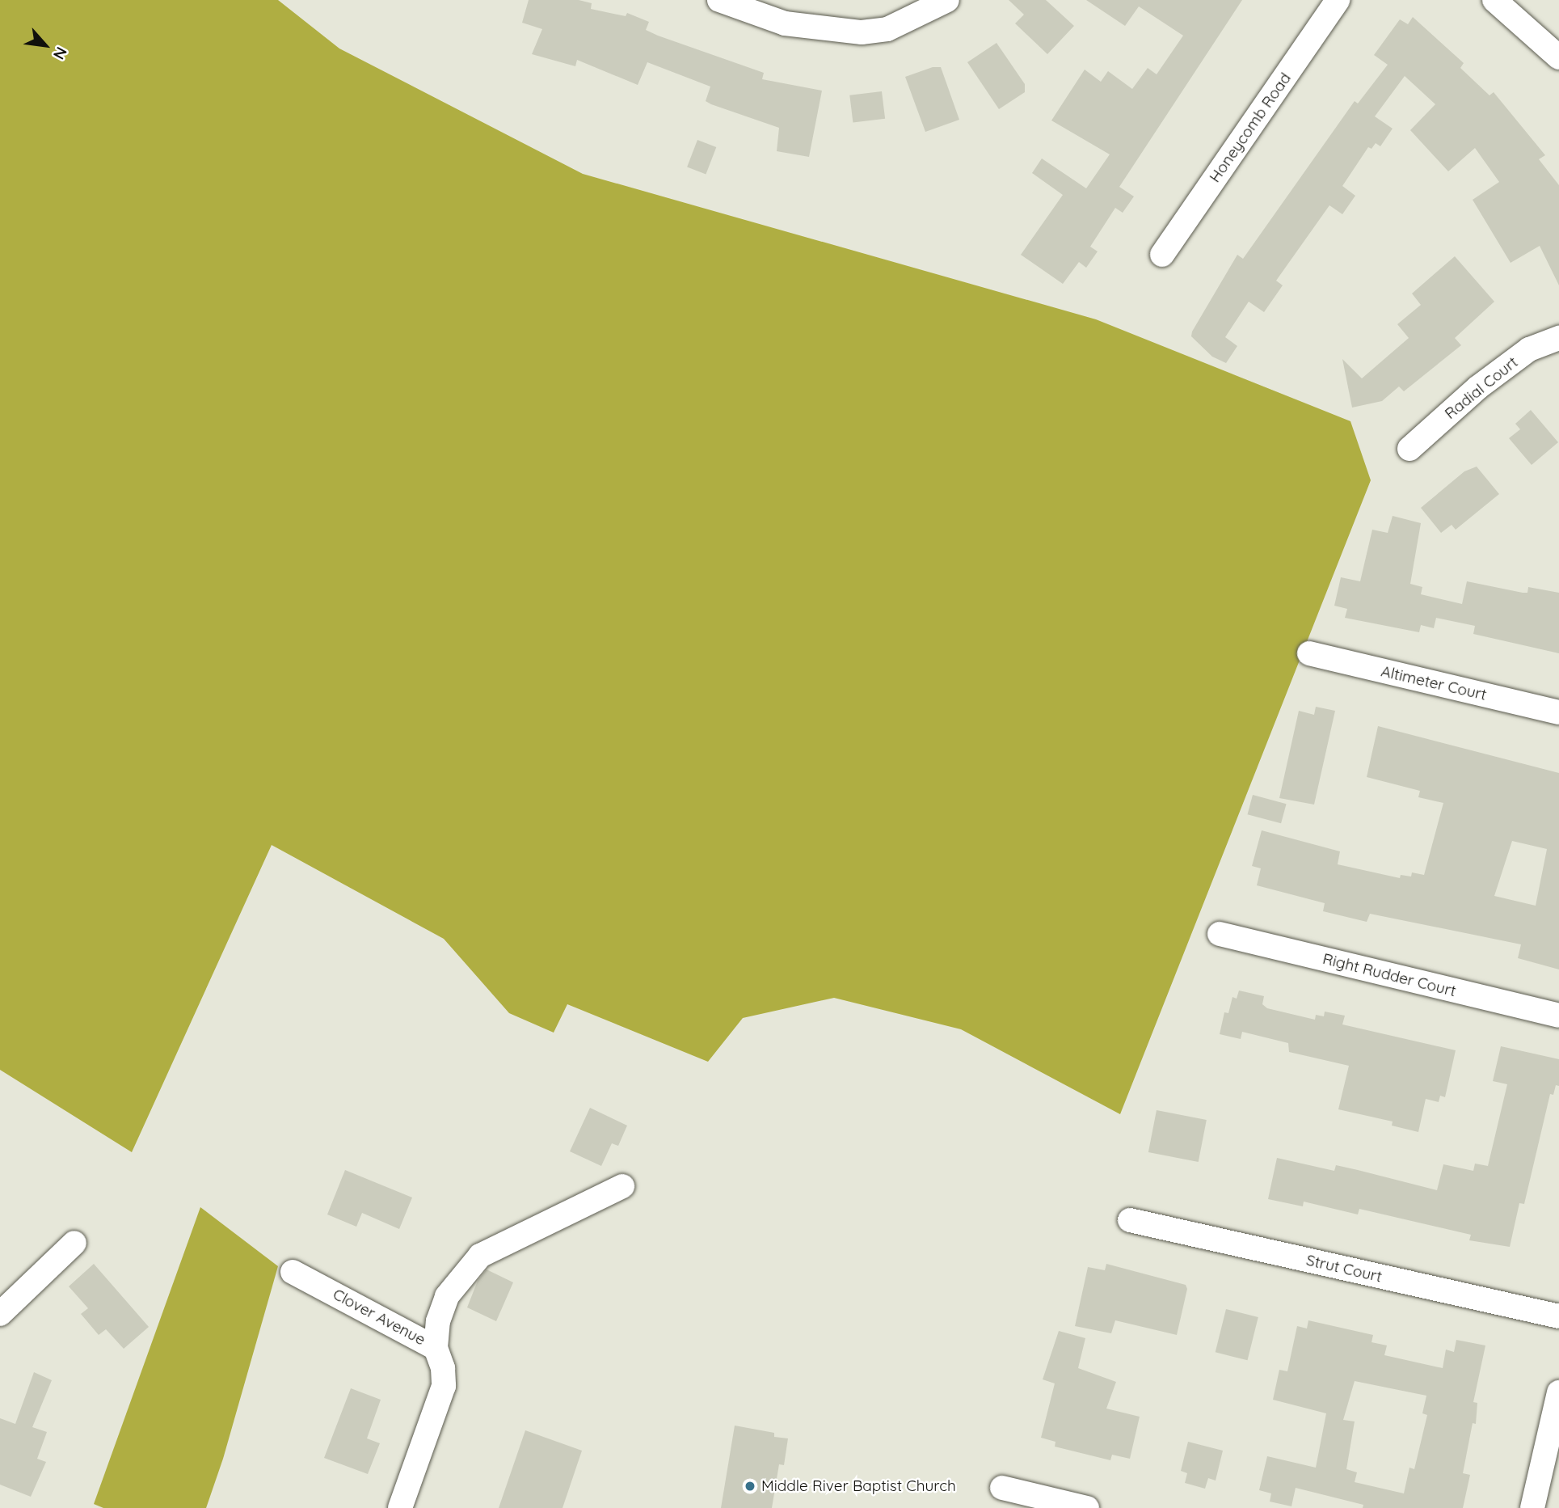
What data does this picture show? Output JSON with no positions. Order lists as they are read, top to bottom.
{
  "streets": {
    "street": [
      "Honeycomb Road",
      "Radial Court",
      "Altimeter Court",
      "Right Rudder Court",
      "Strut Court",
      "Clover Avenue"
    ]
  },
  "places": ["Middle River Baptist Church"],
  "north": "bottom right"
}
